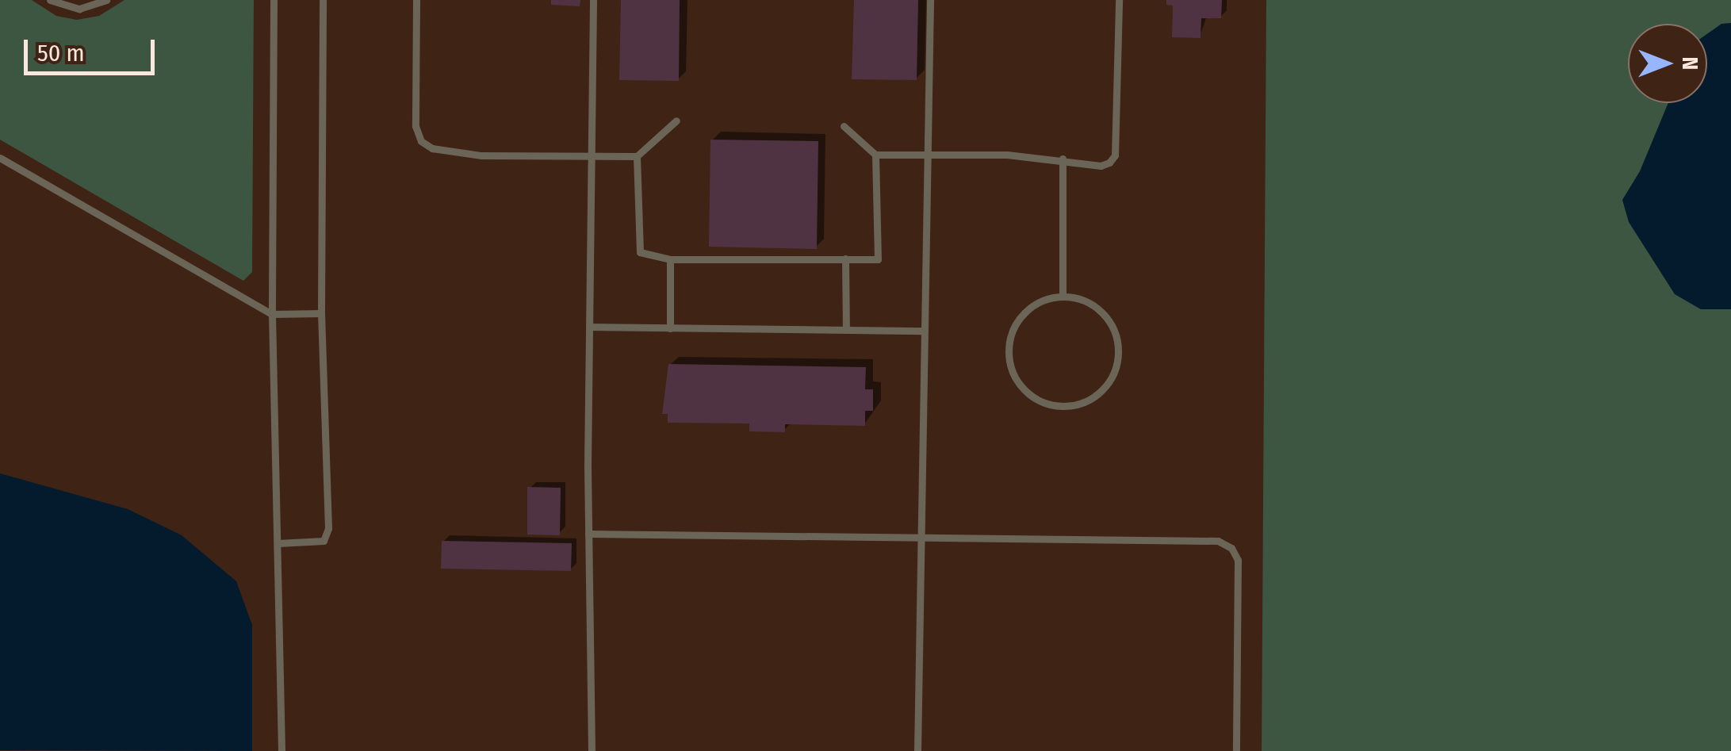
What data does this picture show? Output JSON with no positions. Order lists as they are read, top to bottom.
{
  "scale_bar": "50 m",
  "north": "right"
}
